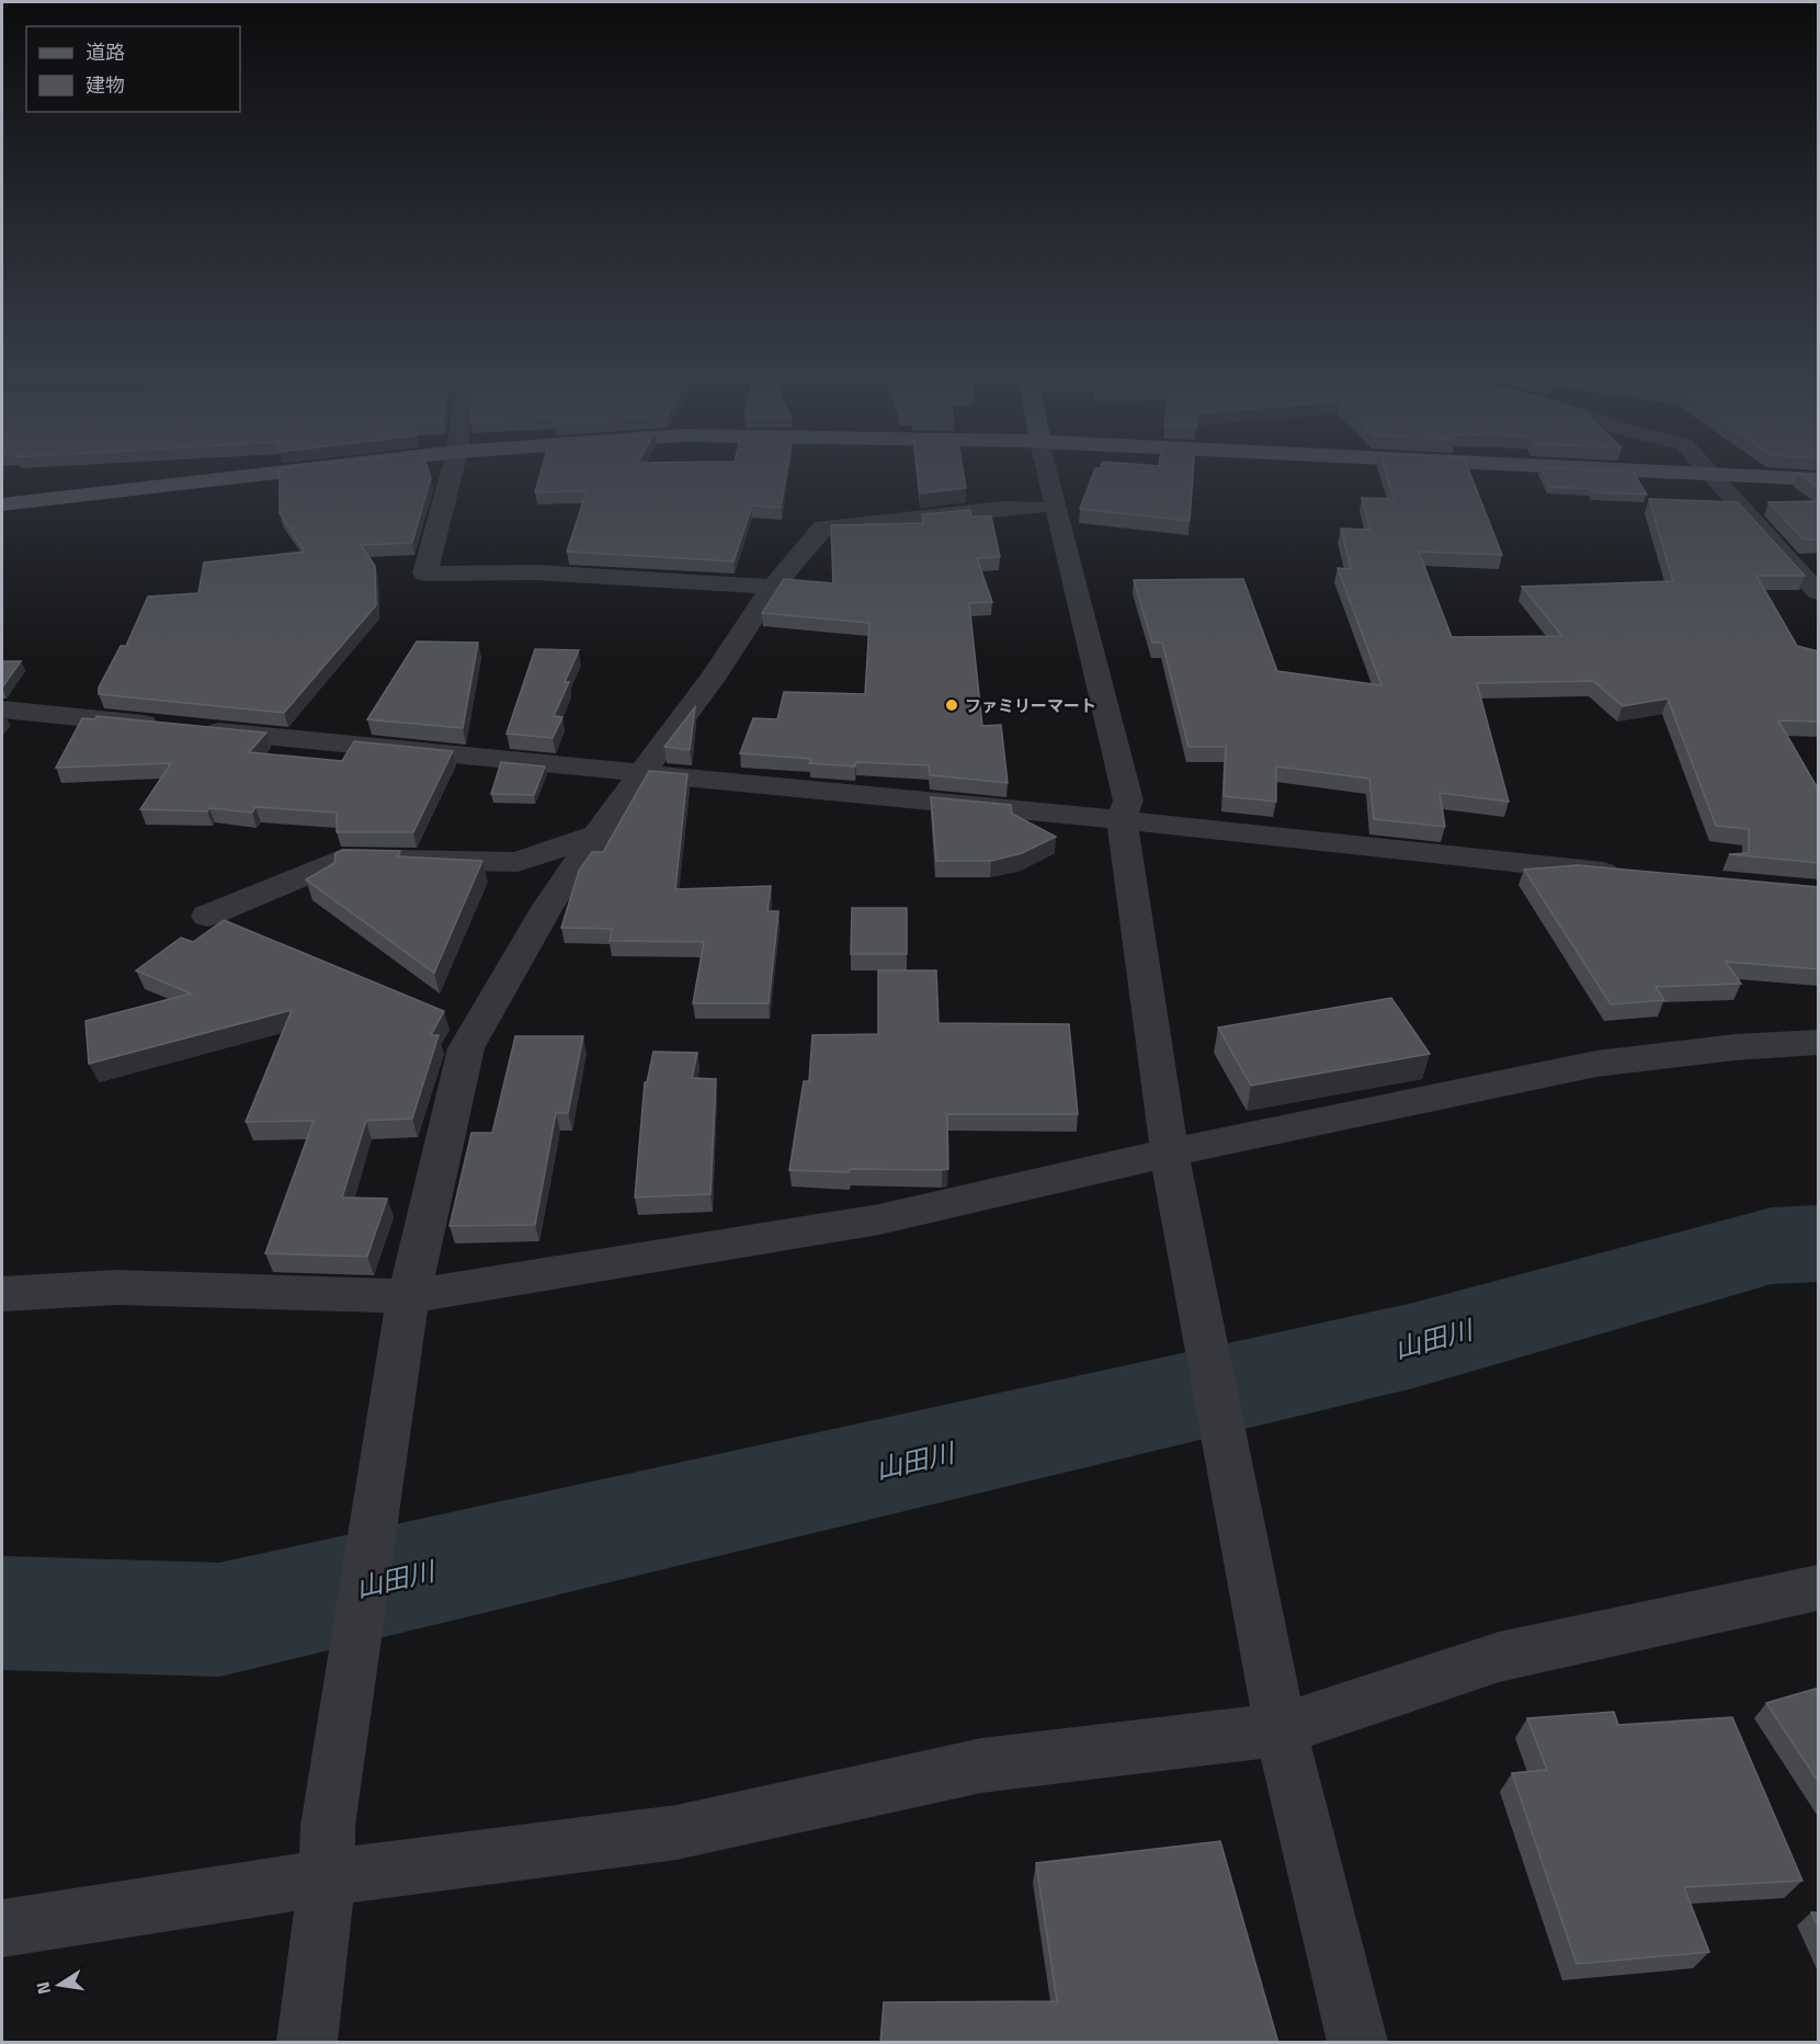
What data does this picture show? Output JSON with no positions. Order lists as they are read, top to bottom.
{
  "water": ["山田川"],
  "places": ["ファミリーマート"],
  "legend": ["道路", "建物"],
  "north": "left"
}
